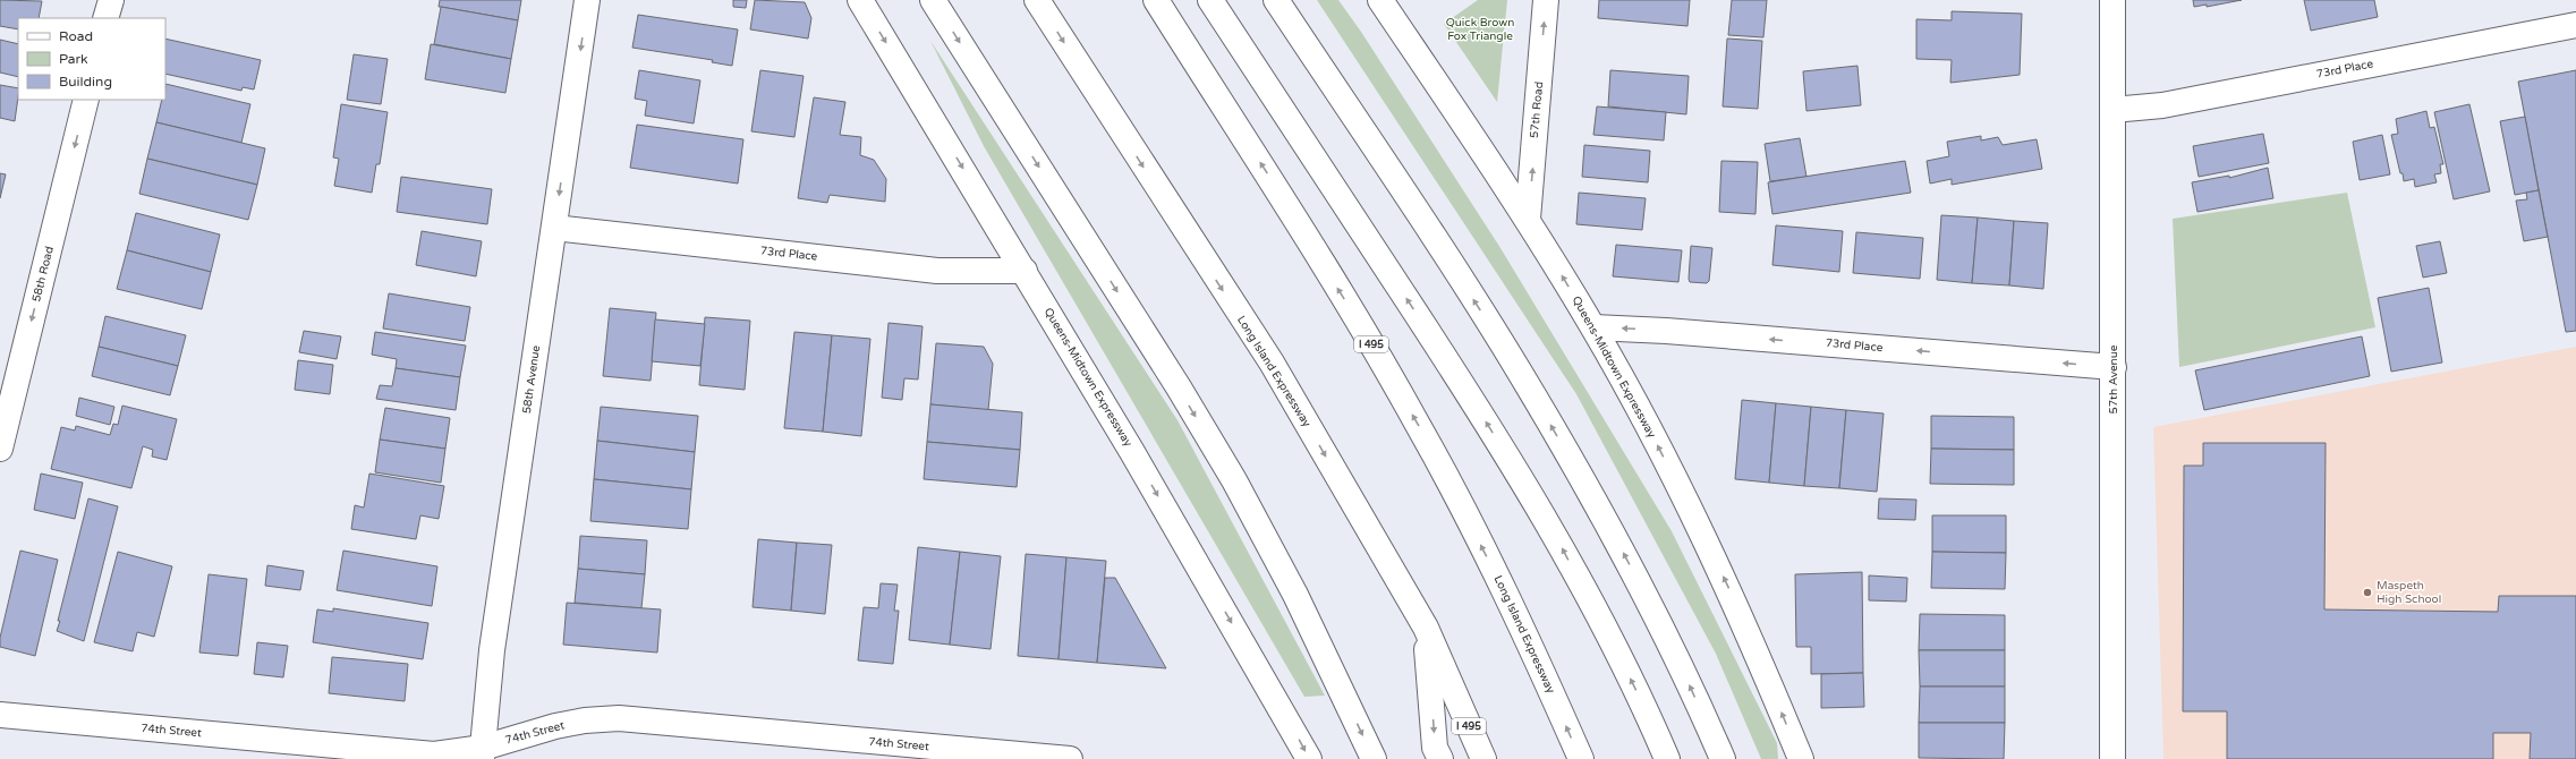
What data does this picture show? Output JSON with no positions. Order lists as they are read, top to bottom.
{
  "streets": {
    "main road": [
      "73rd Place",
      "57th Road",
      "58th Road",
      "I 495",
      "Queens-Midtown Expressway",
      "Long Island Expressway",
      "58th Avenue",
      "57th Avenue",
      "74th Street"
    ]
  },
  "crossings": [
    ["73rd Place", "Queens-Midtown Expressway"],
    ["73rd Place", "58th Avenue"],
    ["73rd Place", "57th Avenue"],
    ["57th Road", "Queens-Midtown Expressway"],
    ["I 495", "Long Island Expressway"],
    ["58th Avenue", "74th Street"]
  ],
  "one_way": ["73rd Place", "57th Road", "58th Road"],
  "parks": ["Quick Brown Fox Triangle"],
  "places": ["Maspeth High School"],
  "legend": ["Road", "Park", "Building"]
}
